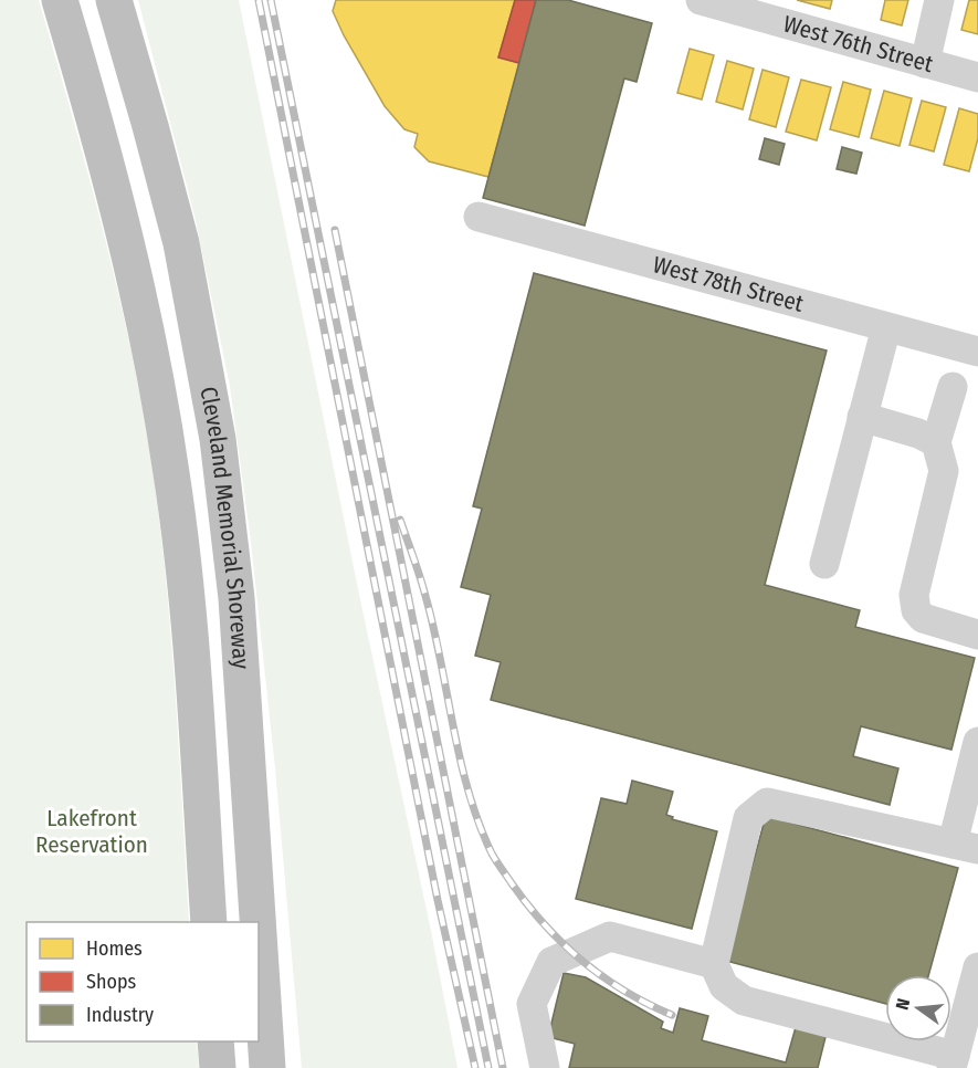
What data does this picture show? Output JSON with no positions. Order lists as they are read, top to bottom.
{
  "streets": {
    "highway": ["Cleveland Memorial Shoreway"],
    "street": ["West 76th Street", "West 78th Street"]
  },
  "parks": ["Lakefront Reservation"],
  "legend": ["Homes", "Shops", "Industry"],
  "north": "left"
}
